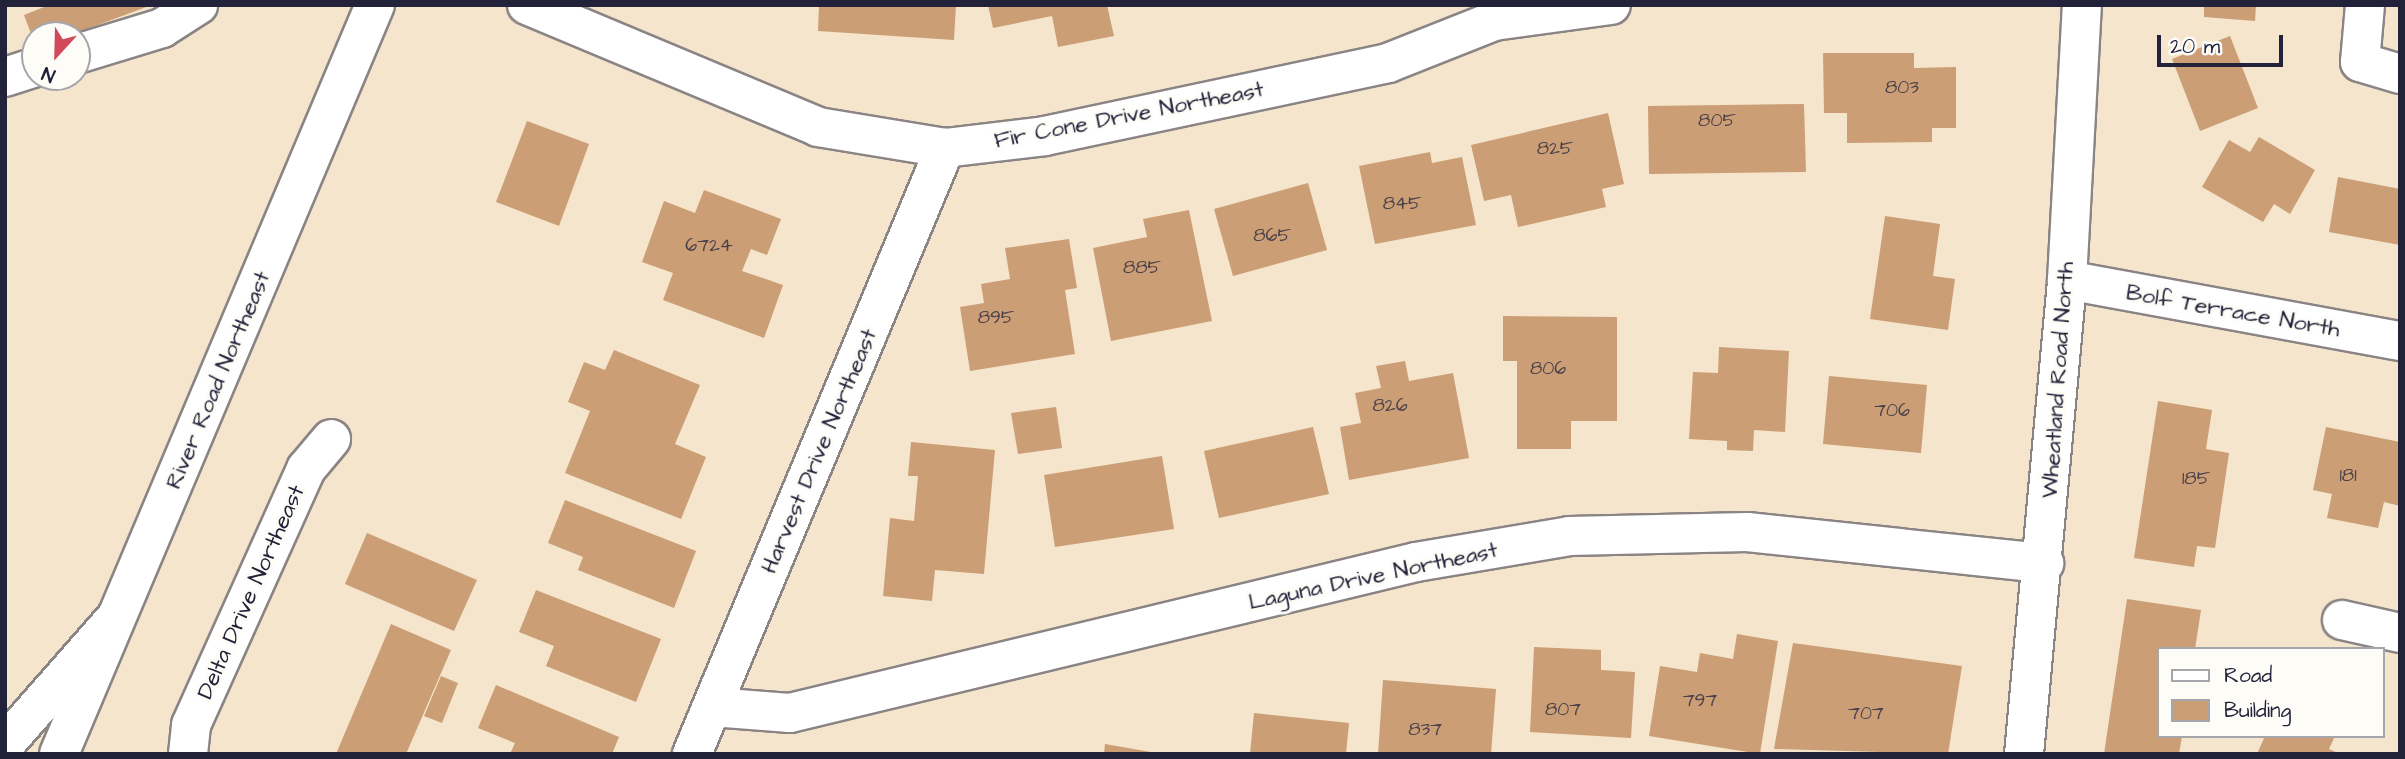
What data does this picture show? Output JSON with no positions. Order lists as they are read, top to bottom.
{
  "streets": {
    "street": [
      "Fir Cone Drive Northeast",
      "Bolf Terrace North",
      "River Road Northeast",
      "Wheatland Road North",
      "Harvest Drive Northeast",
      "Laguna Drive Northeast",
      "Delta Drive Northeast"
    ]
  },
  "crossings": [
    ["Fir Cone Drive Northeast", "Harvest Drive Northeast"],
    ["Bolf Terrace North", "Wheatland Road North"],
    ["Wheatland Road North", "Laguna Drive Northeast"],
    ["Harvest Drive Northeast", "Laguna Drive Northeast"]
  ],
  "house_numbers": [
    "803",
    "805",
    "825",
    "845",
    "865",
    "6724",
    "885",
    "895",
    "806",
    "826",
    "706",
    "181",
    "185",
    "797",
    "807",
    "707",
    "837"
  ],
  "legend": ["Road", "Building"],
  "scale_bar": "20 m",
  "north": "bottom"
}
